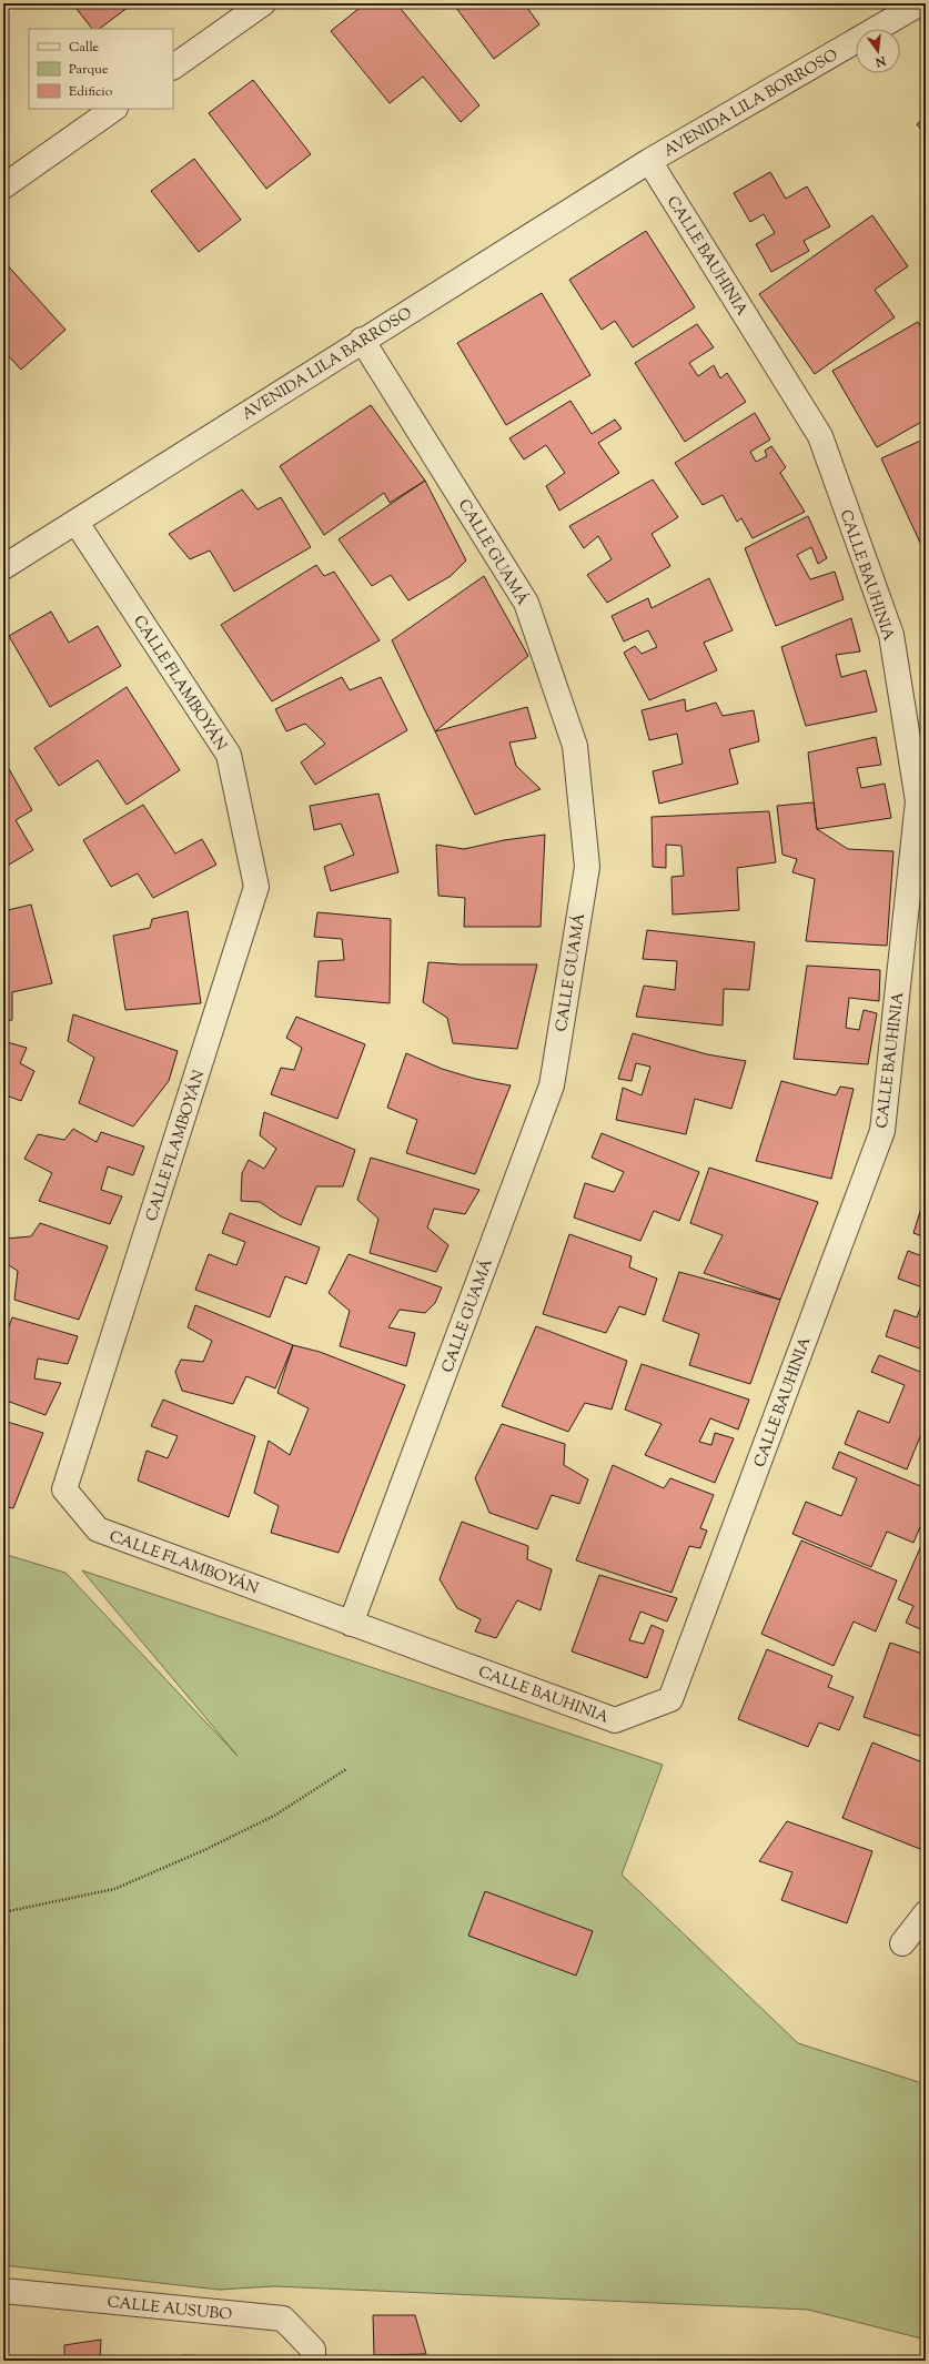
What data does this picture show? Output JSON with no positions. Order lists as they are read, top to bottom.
{
  "streets": {
    "street": [
      "AVENIDA LILA BORROSO",
      "CALLE BAUHINIA",
      "AVENIDA LILA BARROSO",
      "CALLE GUAMÁ",
      "CALLE FLAMBOYÁN",
      "CALLE AUSUBO"
    ]
  },
  "crossings": [
    ["AVENIDA LILA BORROSO", "CALLE BAUHINIA"],
    ["AVENIDA LILA BORROSO", "AVENIDA LILA BARROSO"],
    ["CALLE BAUHINIA", "AVENIDA LILA BARROSO"],
    ["CALLE BAUHINIA", "CALLE GUAMÁ"],
    ["CALLE BAUHINIA", "CALLE FLAMBOYÁN"],
    ["AVENIDA LILA BARROSO", "CALLE GUAMÁ"],
    ["AVENIDA LILA BARROSO", "CALLE FLAMBOYÁN"],
    ["CALLE GUAMÁ", "CALLE FLAMBOYÁN"]
  ],
  "legend": ["Calle", "Parque", "Edificio"],
  "north": "bottom"
}
